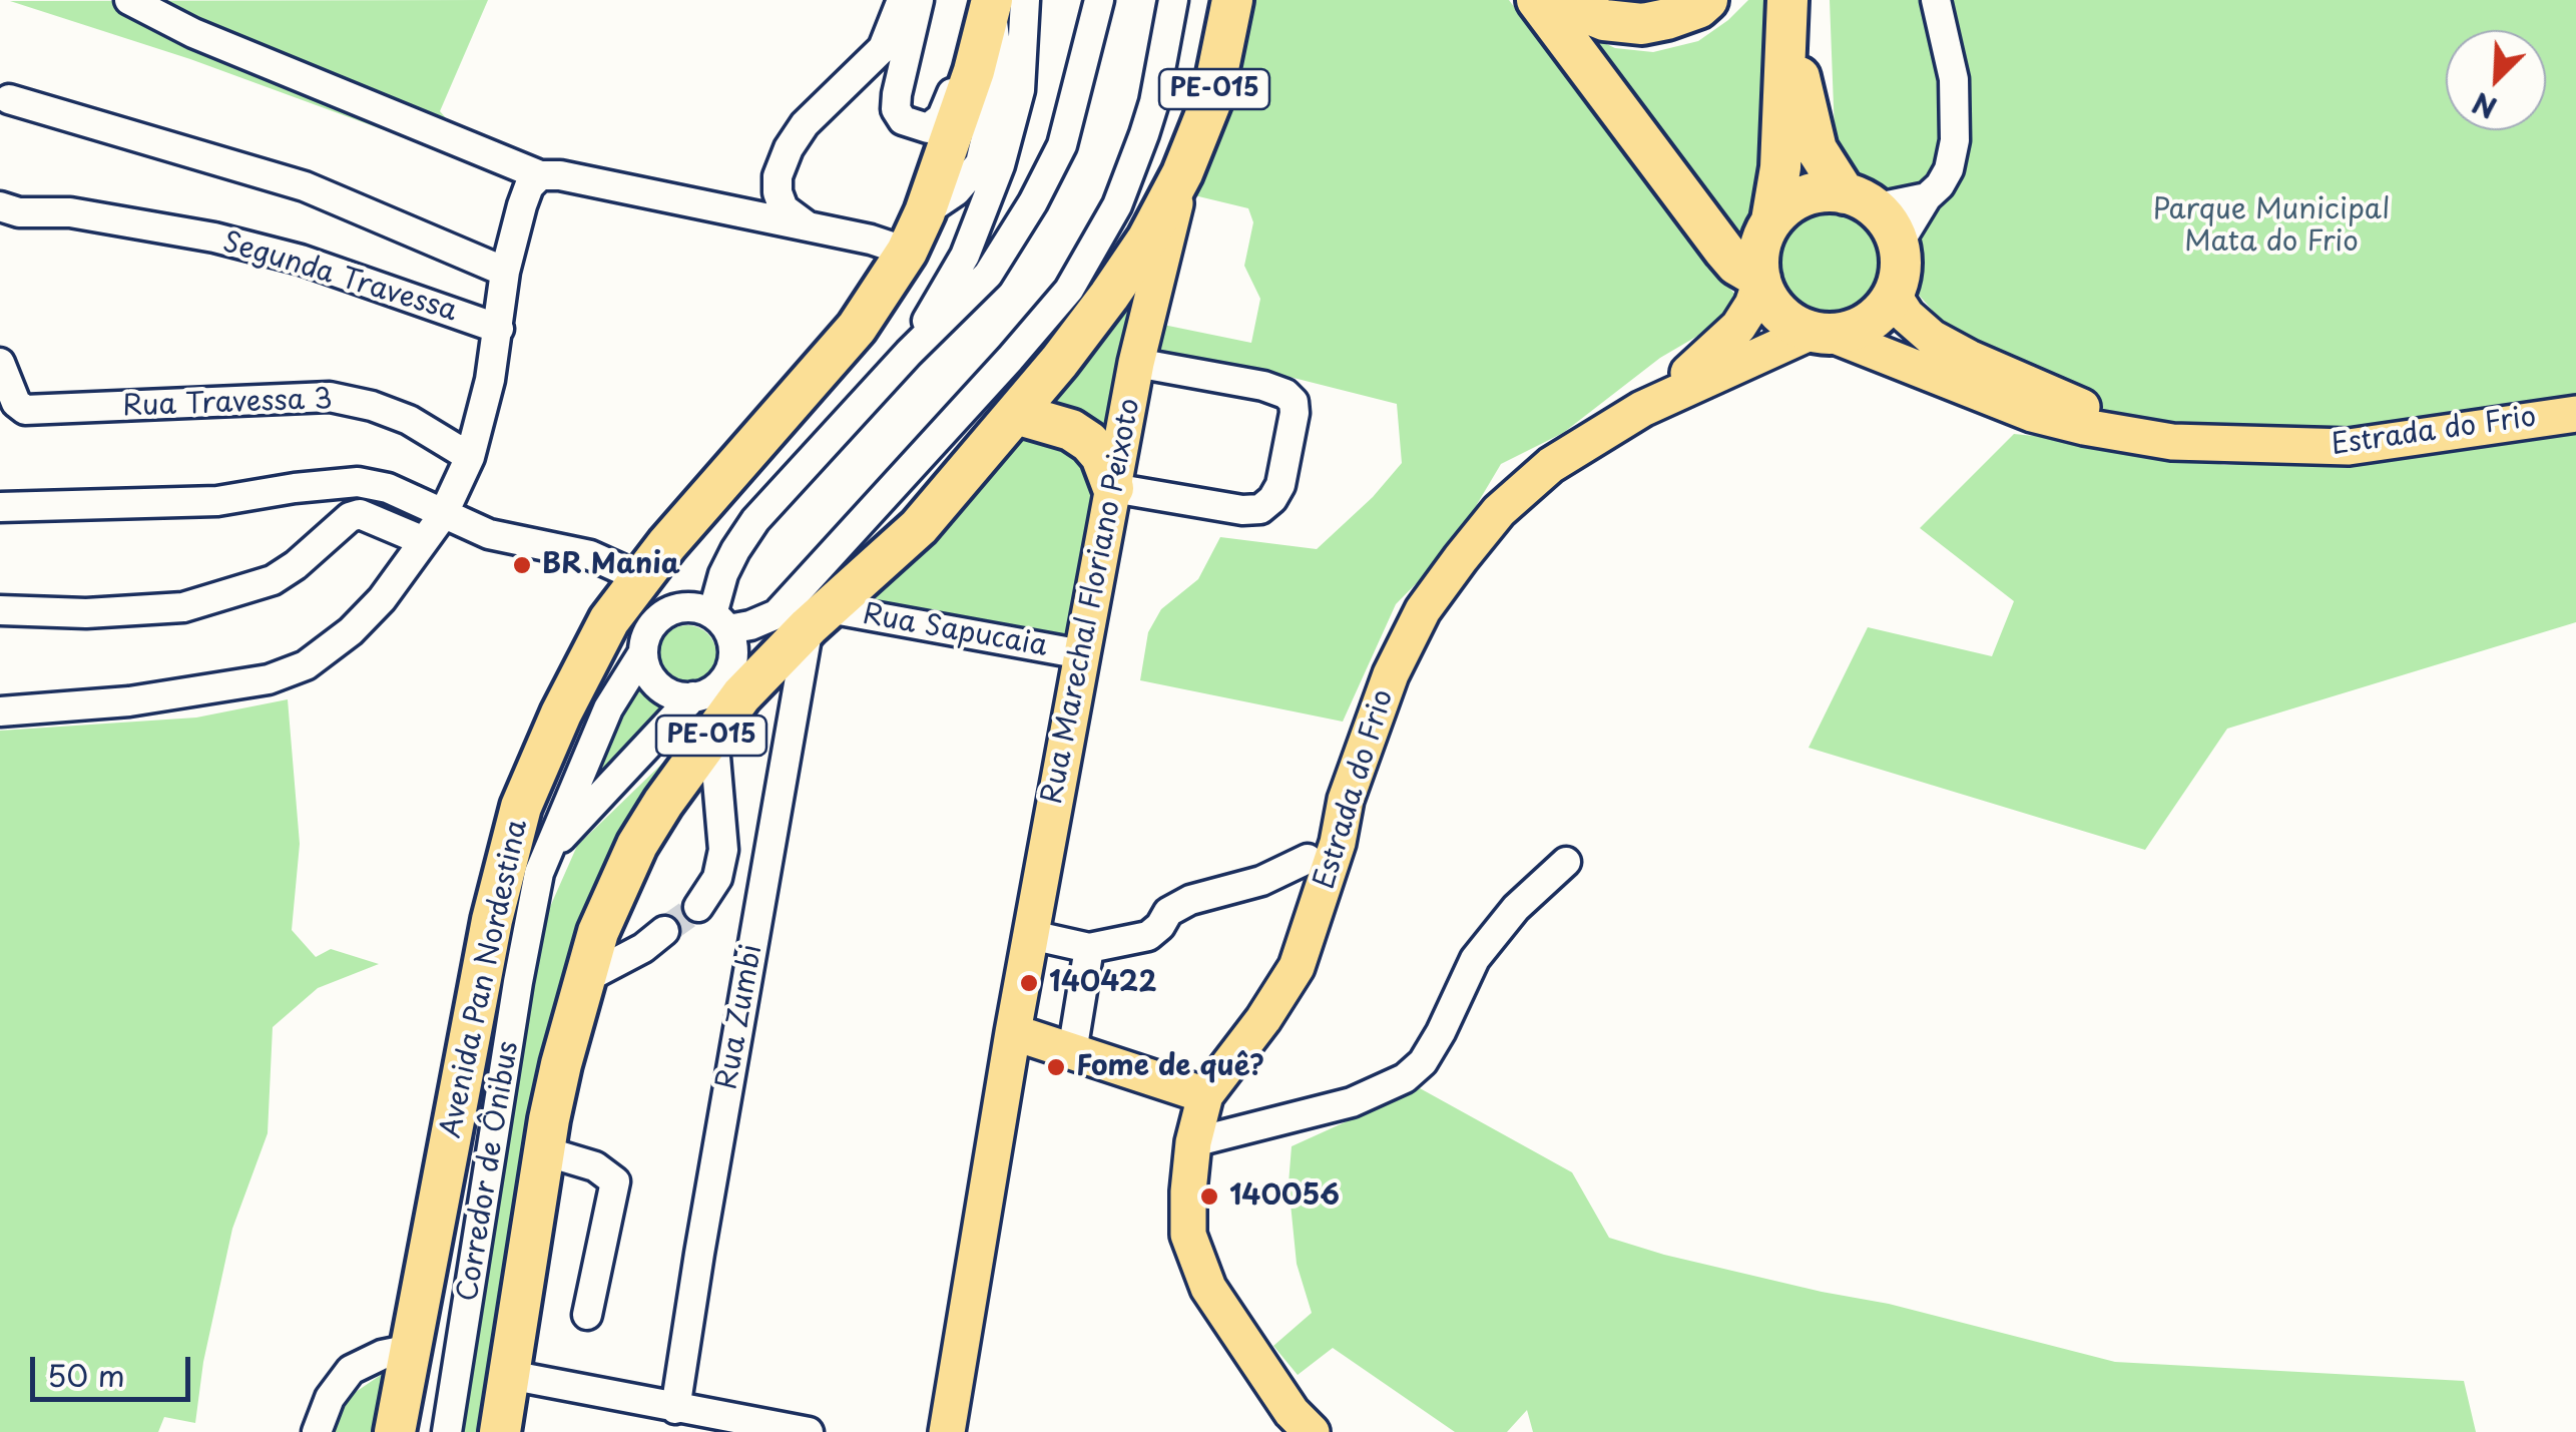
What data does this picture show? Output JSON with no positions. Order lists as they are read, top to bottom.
{
  "streets": {
    "highway": ["PE-015", "Avenida Pan Nordestina"],
    "main road": ["Estrada do Frio", "Rua Marechal Floriano Peixoto"],
    "street": [
      "Segunda Travessa",
      "Rua Travessa 3",
      "Rua Sapucaia",
      "Rua Zumbi",
      "Corredor de Ônibus"
    ]
  },
  "crossings": [
    ["PE-015", "Rua Marechal Floriano Peixoto"],
    ["PE-015", "Rua Sapucaia"],
    ["PE-015", "Rua Zumbi"],
    ["Rua Marechal Floriano Peixoto", "Rua Sapucaia"],
    ["Rua Sapucaia", "Rua Zumbi"],
    ["Avenida Pan Nordestina", "Corredor de Ônibus"]
  ],
  "parks": ["Parque Municipal Mata do Frio"],
  "places": [
    "BR Mania",
    "140422",
    "Fome de quê?",
    "140056"
  ],
  "scale_bar": "50 m",
  "north": "bottom left"
}
